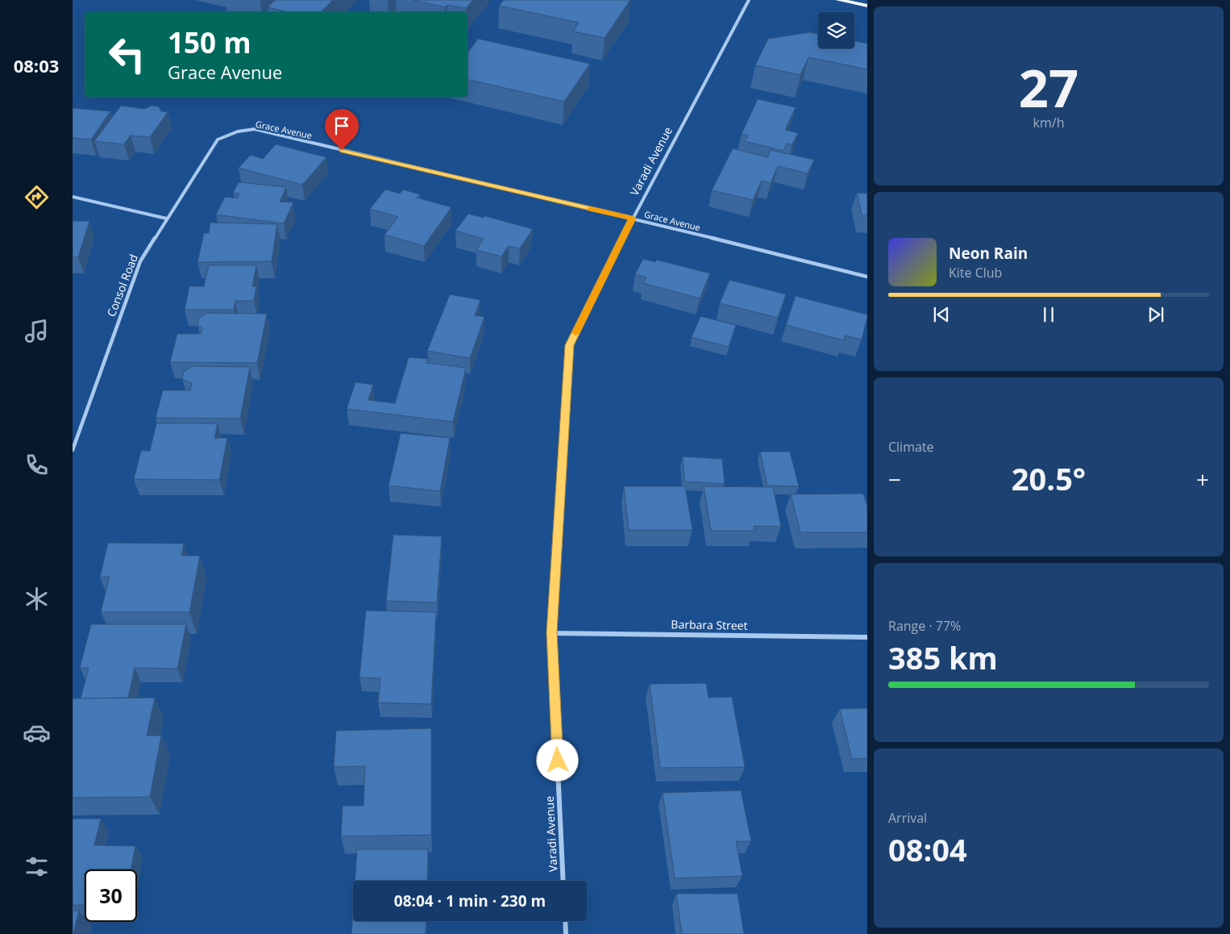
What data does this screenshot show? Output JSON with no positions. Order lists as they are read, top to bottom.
{
  "streets": {
    "street": [
      "Grace Avenue",
      "Varadi Avenue",
      "Consol Road",
      "Barbara Street"
    ]
  },
  "crossings": [
    ["Grace Avenue", "Varadi Avenue"],
    ["Grace Avenue", "Consol Road"],
    ["Varadi Avenue", "Barbara Street"]
  ],
  "page": {
    "tabs": "08:03",
    "tile": [
      ["27", "km/h"],
      "Climate",
      ["Range · 77%", "385 km"],
      ["Arrival", "08:04"]
    ],
    "turn": ["150 m", "Grace Avenue"],
    "song": ["Neon Rain", "Kite Club"],
    "heat": ["−", "20.5°", "+"],
    "limit": "30",
    "trip": "08:04 · 1 min · 230 m"
  }
}
